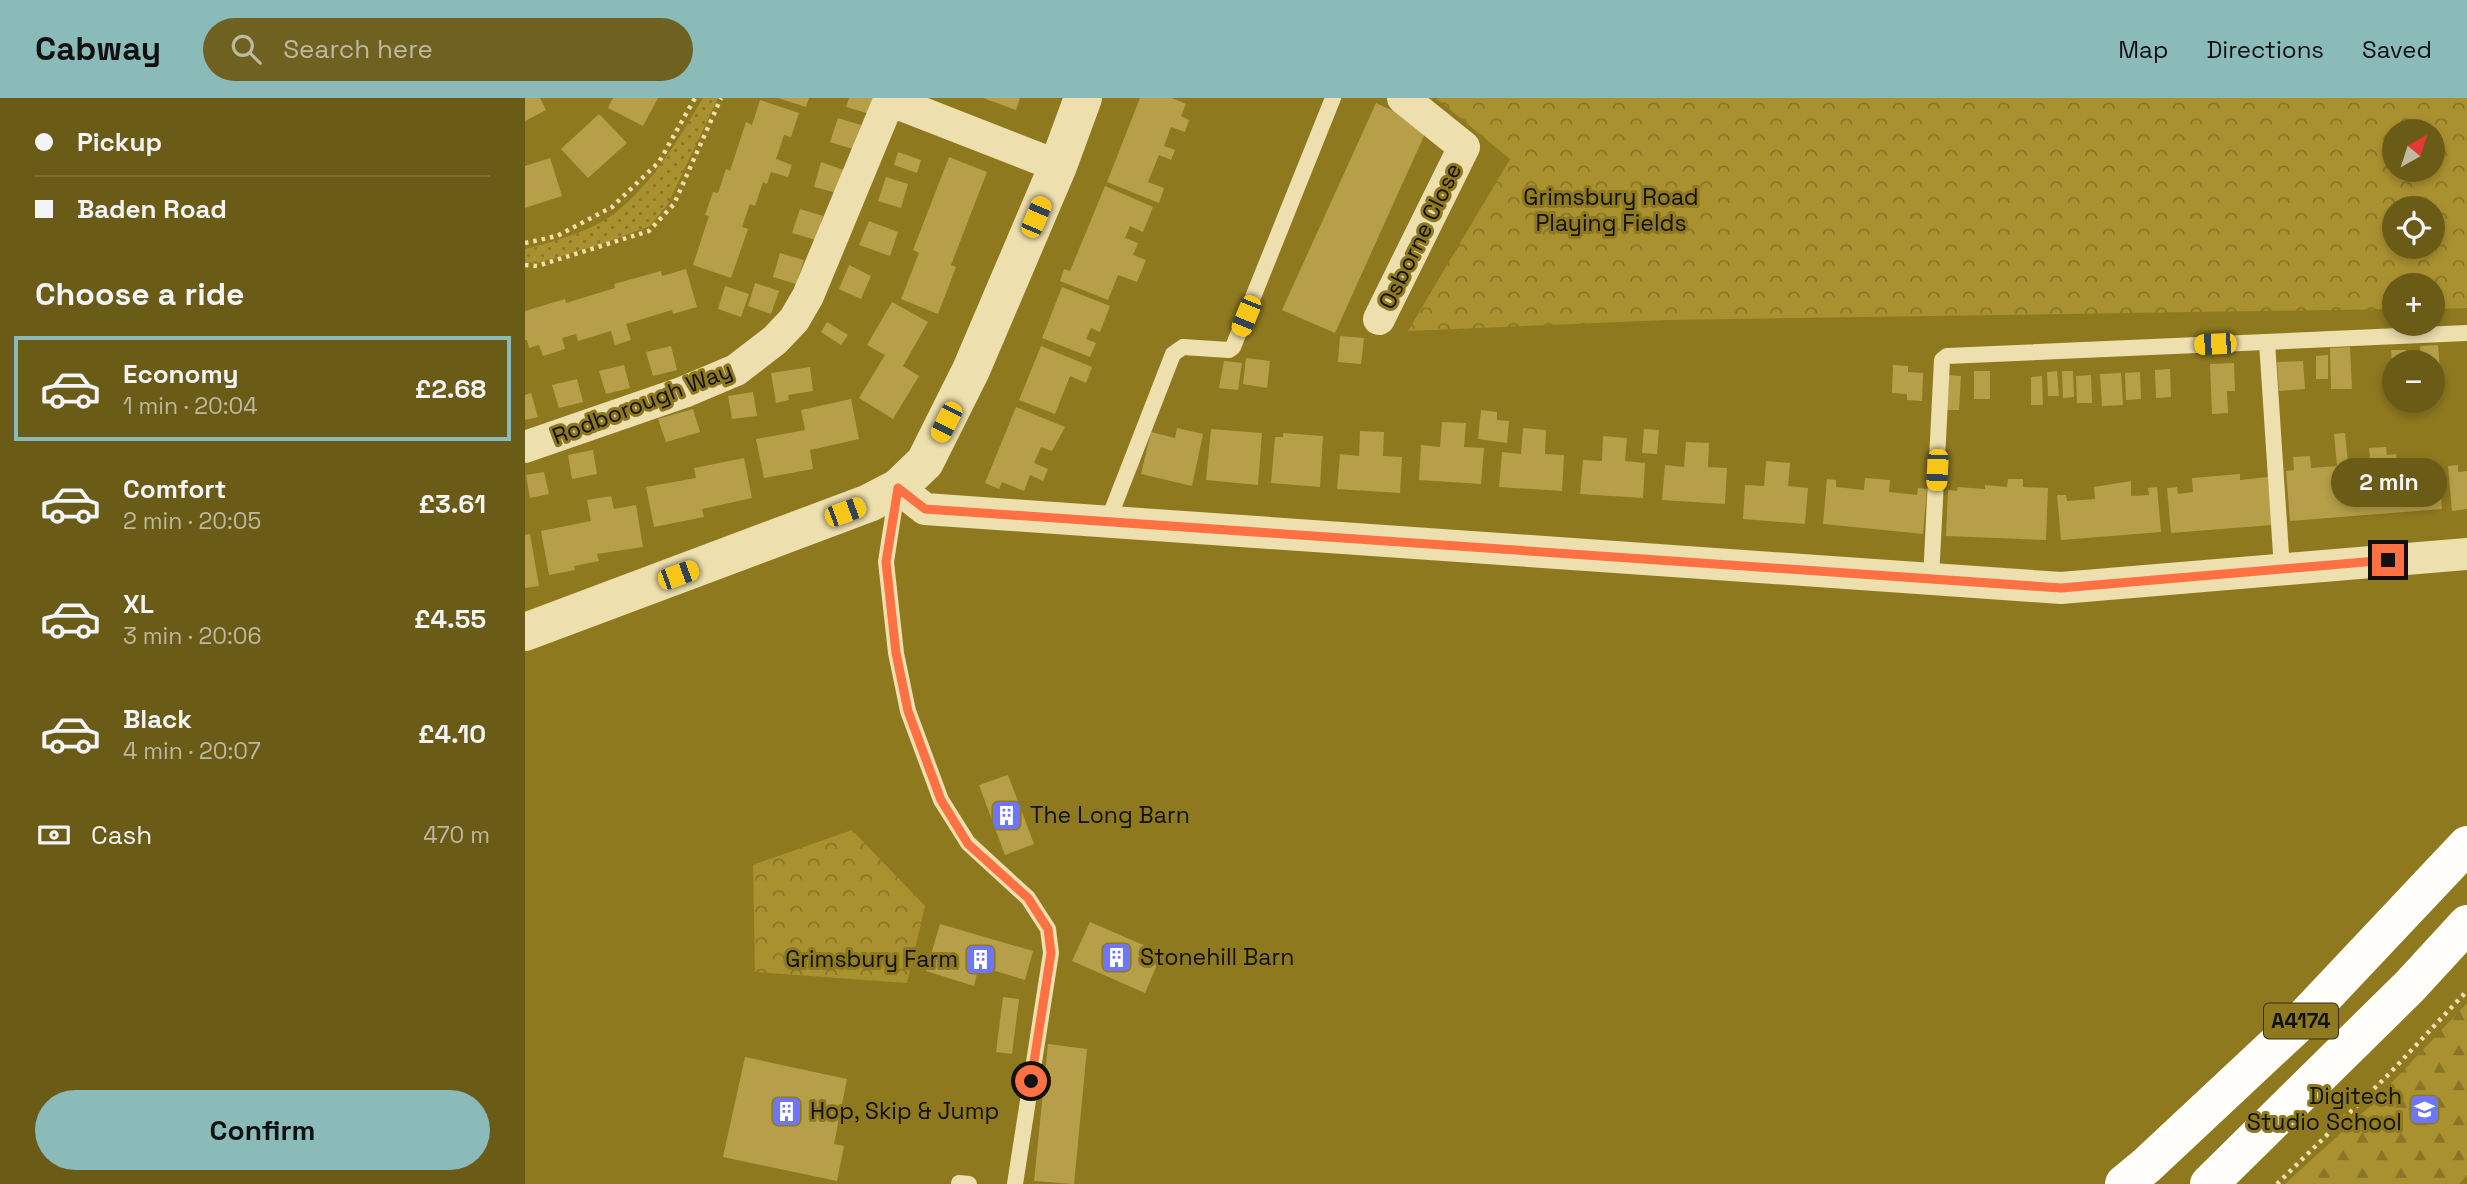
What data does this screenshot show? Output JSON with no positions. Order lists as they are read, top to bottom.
{
  "streets": {
    "highway": ["A4174"],
    "street": ["Osborne Close", "Rodborough Way"]
  },
  "parks": ["Grimsbury Road Playing Fields"],
  "places": {
    "building": [
      "The Long Barn",
      "Stonehill Barn",
      "Grimsbury Farm",
      "Hop, Skip & Jump"
    ],
    "school or university": ["Digitech Studio School"]
  },
  "north": "top right",
  "page": {
    "header": "Cabway",
    "search": "Search here",
    "nav": ["Map", "Directions", "Saved"],
    "banner": ["Pickup", "Baden Road"],
    "map_buttons": ["+", "−"],
    "heading": "Choose a ride",
    "list": [
      {
        "name": "Economy",
        "note": "1 min · 20:04",
        "value": "£2.68"
      },
      {
        "name": "Comfort",
        "note": "2 min · 20:05",
        "value": "£3.61"
      },
      {
        "name": "XL",
        "note": "3 min · 20:06",
        "value": "£4.55"
      },
      {
        "name": "Black",
        "note": "4 min · 20:07",
        "value": "£4.10"
      }
    ],
    "bubble": "2 min",
    "pay": ["Cash", "470 m"],
    "buttons": "Confirm"
  }
}
